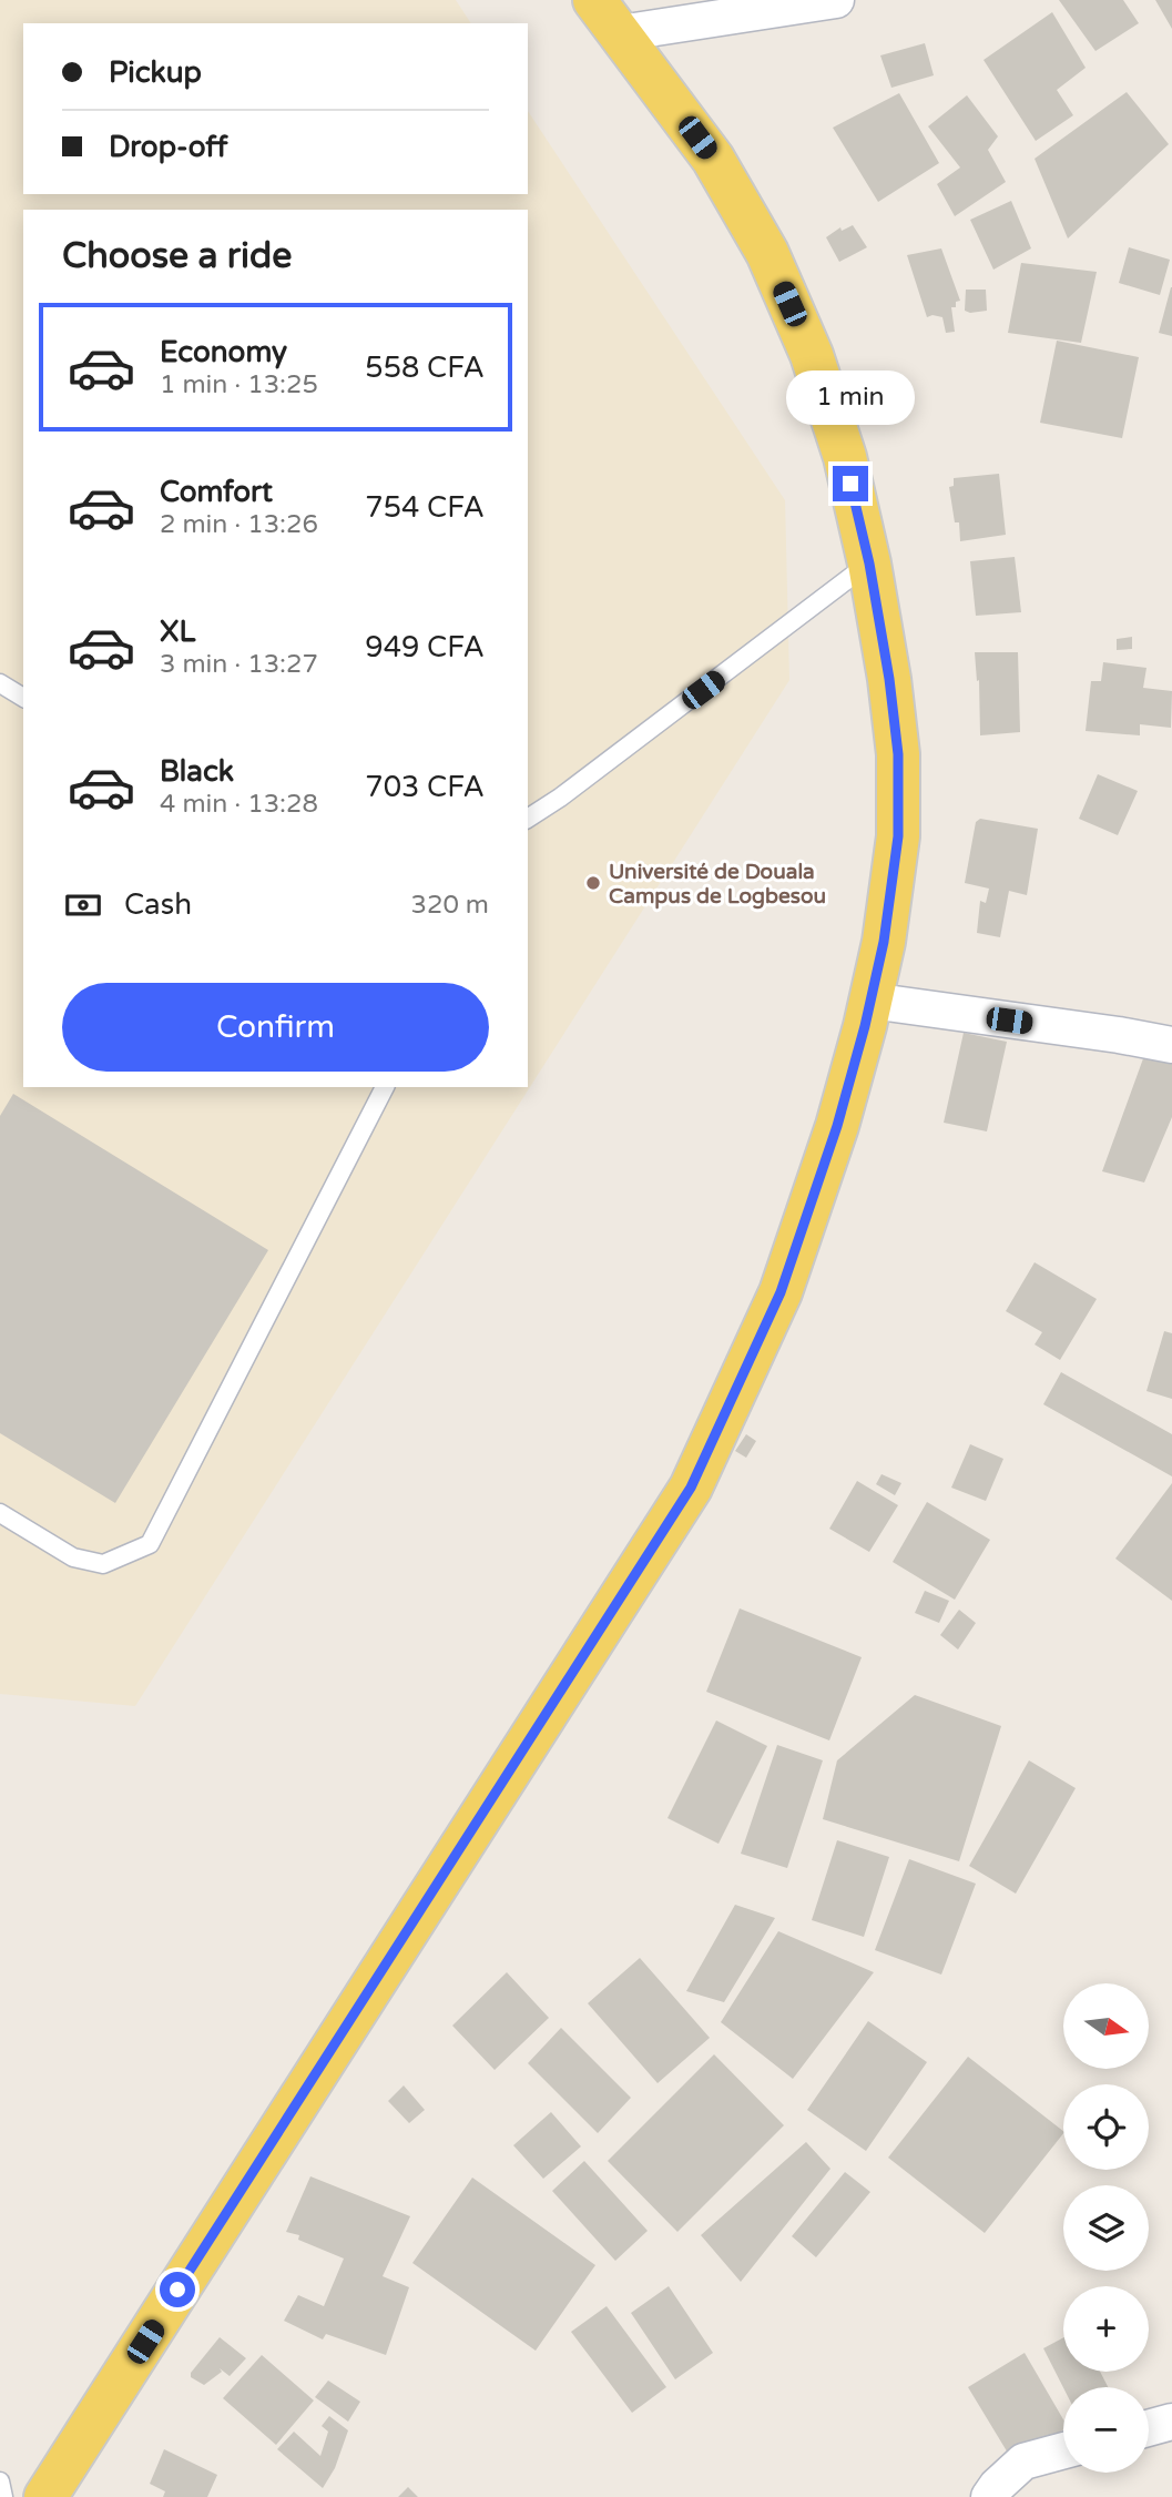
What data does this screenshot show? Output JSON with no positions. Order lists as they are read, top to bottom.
{
  "places": ["Université de Douala Campus de Logbesou"],
  "north": "right",
  "page": {
    "banner": ["Pickup", "Drop-off"],
    "heading": "Choose a ride",
    "list": [
      {
        "name": "Economy",
        "note": "1 min · 13:25",
        "value": "558 CFA"
      },
      {
        "name": "Comfort",
        "note": "2 min · 13:26",
        "value": "754 CFA"
      },
      {
        "name": "XL",
        "note": "3 min · 13:27",
        "value": "949 CFA"
      },
      {
        "name": "Black",
        "note": "4 min · 13:28",
        "value": "703 CFA"
      }
    ],
    "bubble": "1 min",
    "pay": ["Cash", "320 m"],
    "buttons": "Confirm",
    "map_buttons": ["+", "−"]
  }
}
